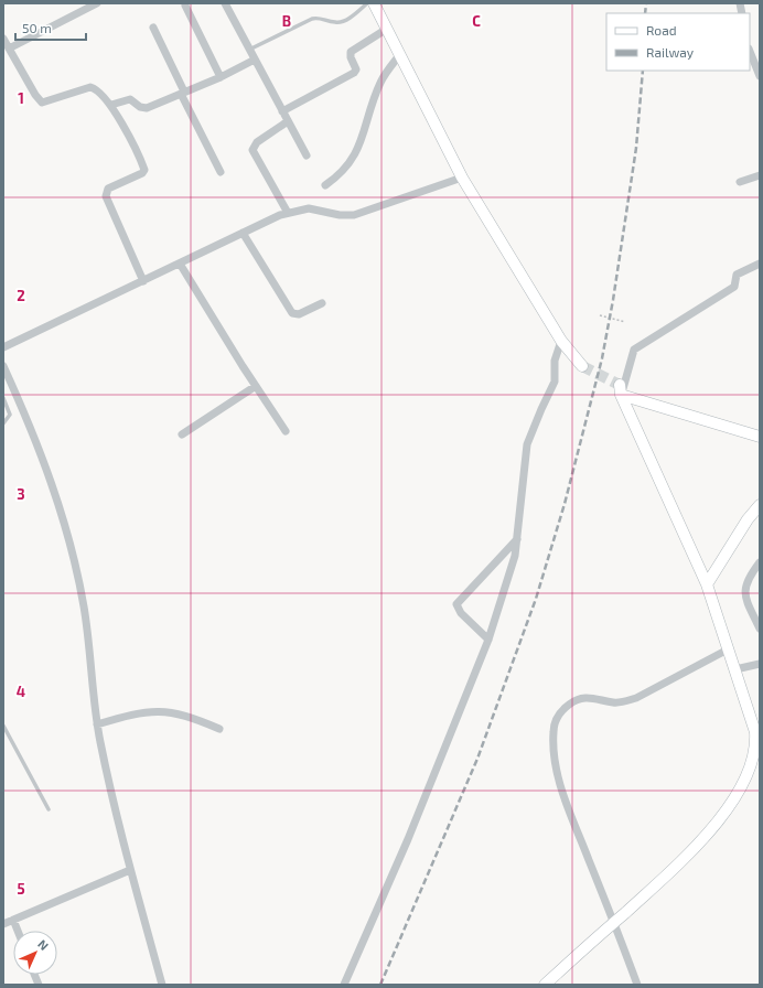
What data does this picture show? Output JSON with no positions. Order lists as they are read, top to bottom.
{
  "legend": ["Road", "Railway"],
  "scale_bar": "50 m",
  "north": "top right",
  "grid": {
    "columns": ["B", "C"],
    "rows": [
      "1",
      "2",
      "3",
      "4",
      "5"
    ]
  }
}
